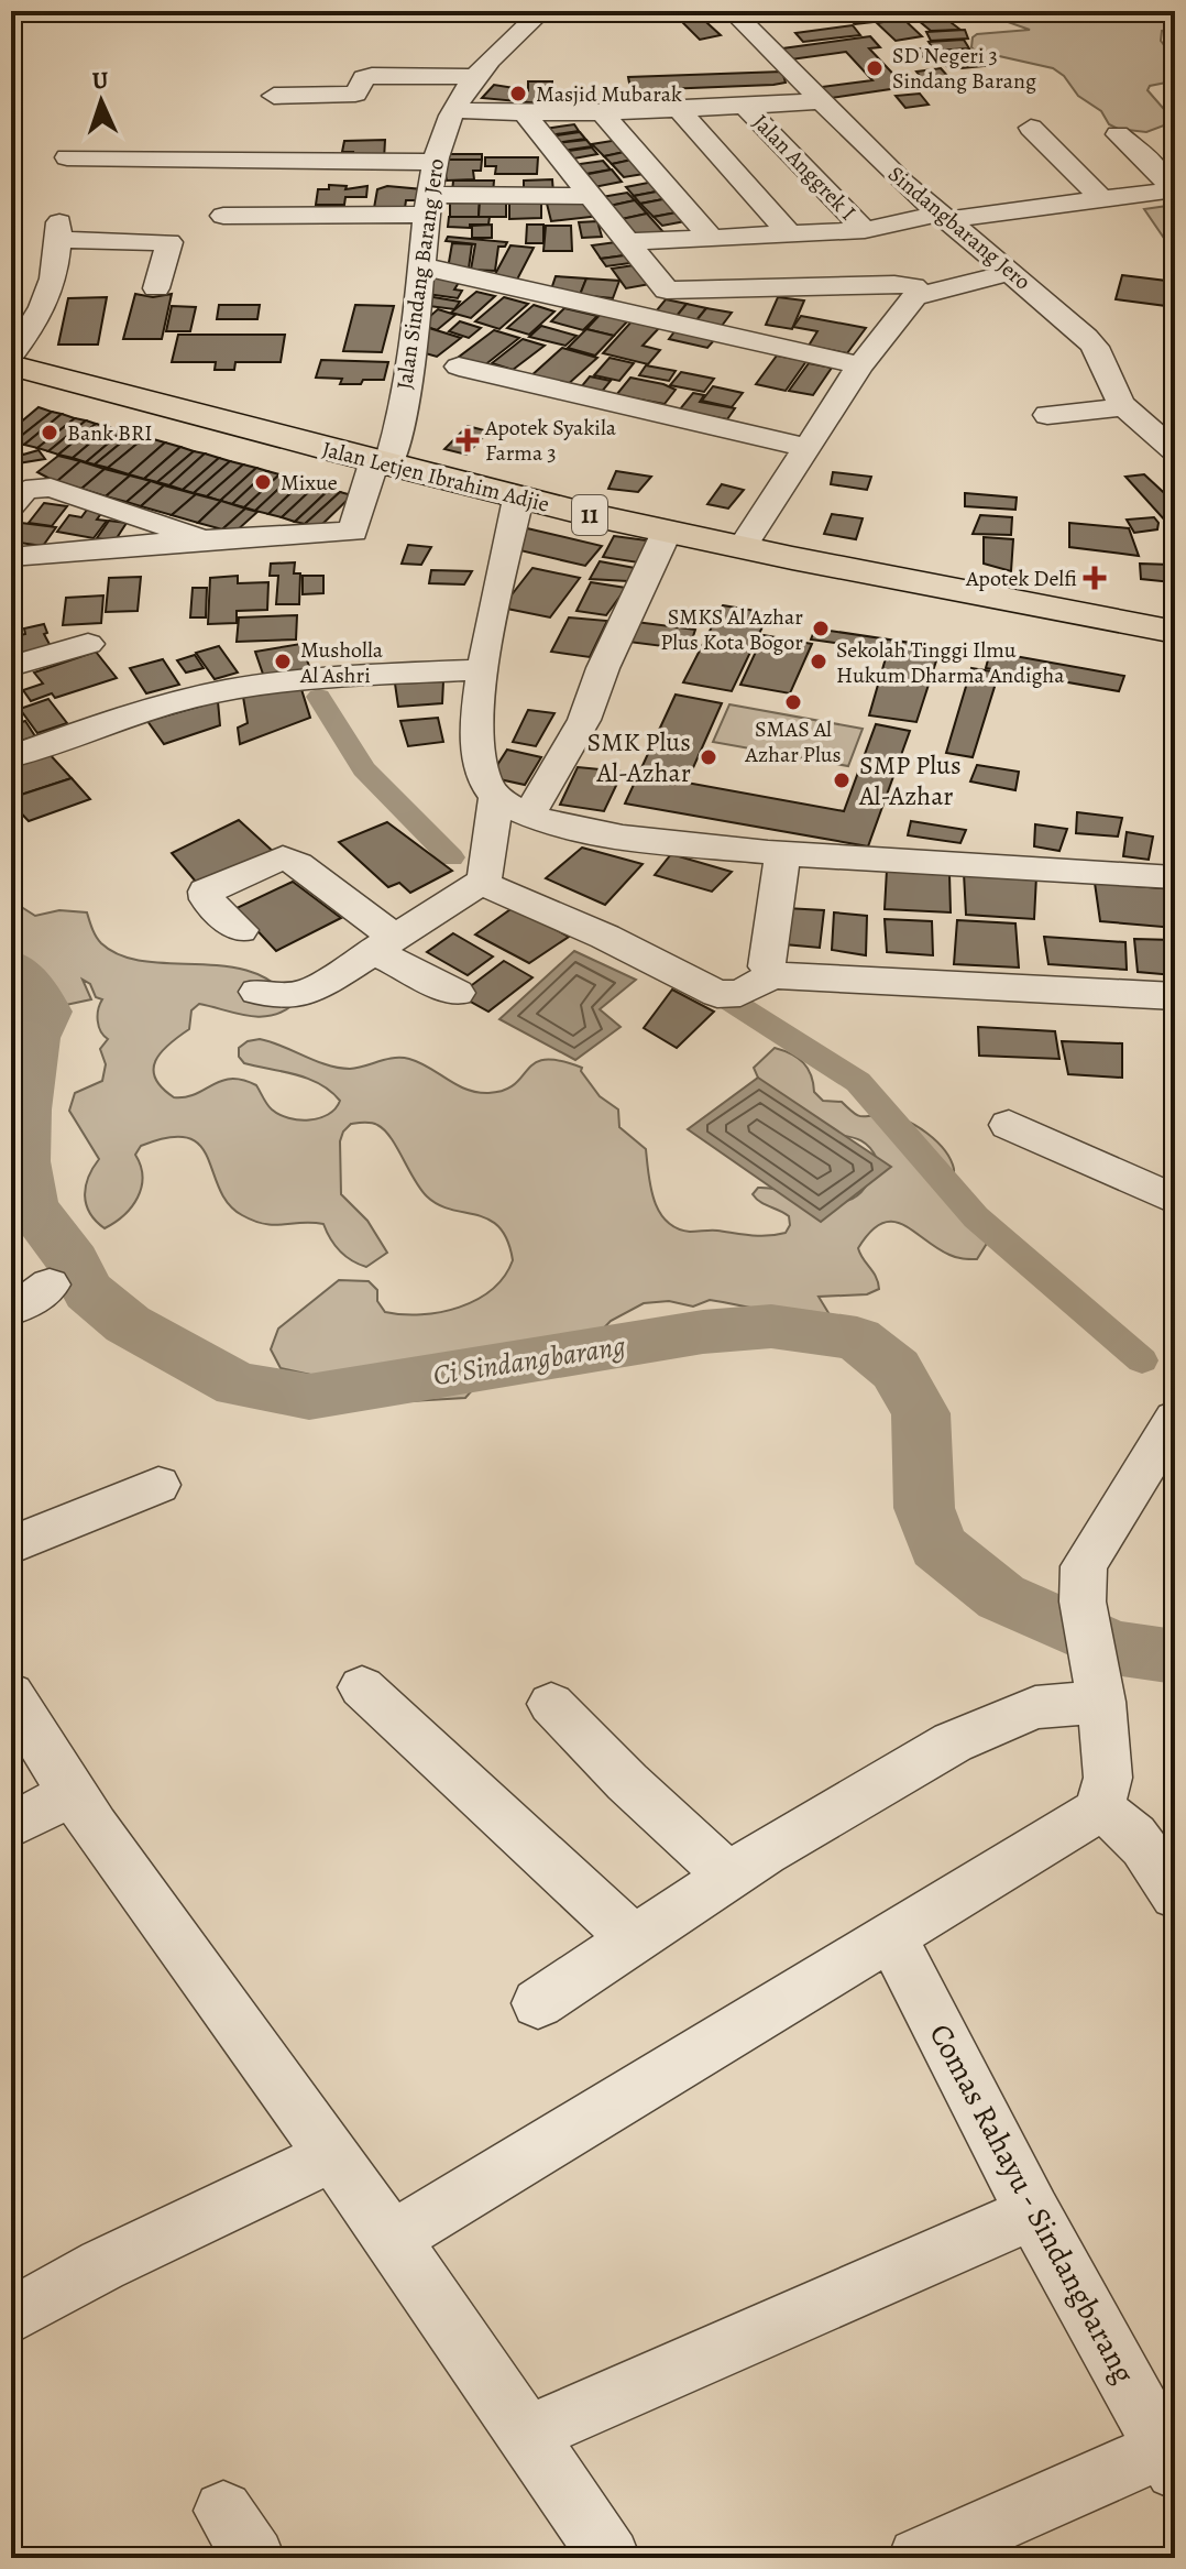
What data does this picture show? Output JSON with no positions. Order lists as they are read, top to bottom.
{
  "streets": {
    "main road": ["Jalan Letjen Ibrahim Adjie", "11"],
    "street": [
      "Jalan Anggrek I",
      "Sindangbarang Jero",
      "Jalan Sindang Barang Jero",
      "Comas Rahayu - Sindangbarang"
    ]
  },
  "crossings": [
    ["Jalan Sindang Barang Jero", "Jalan Letjen Ibrahim Adjie"]
  ],
  "water": ["Ci Sindangbarang"],
  "places": {
    "other": [
      "SD Negeri 3 Sindang Barang",
      "Masjid Mubarak",
      "Bank BRI",
      "Mixue",
      "SMKS Al Azhar Plus Kota Bogor",
      "Musholla Al Ashri",
      "Sekolah Tinggi Ilmu Hukum Dharma Andigha",
      "SMAS Al Azhar Plus",
      "SMK Plus Al-Azhar",
      "SMP Plus Al-Azhar"
    ],
    "health": ["Apotek Syakila Farma 3", "Apotek Delfi"]
  },
  "north": "top"
}
